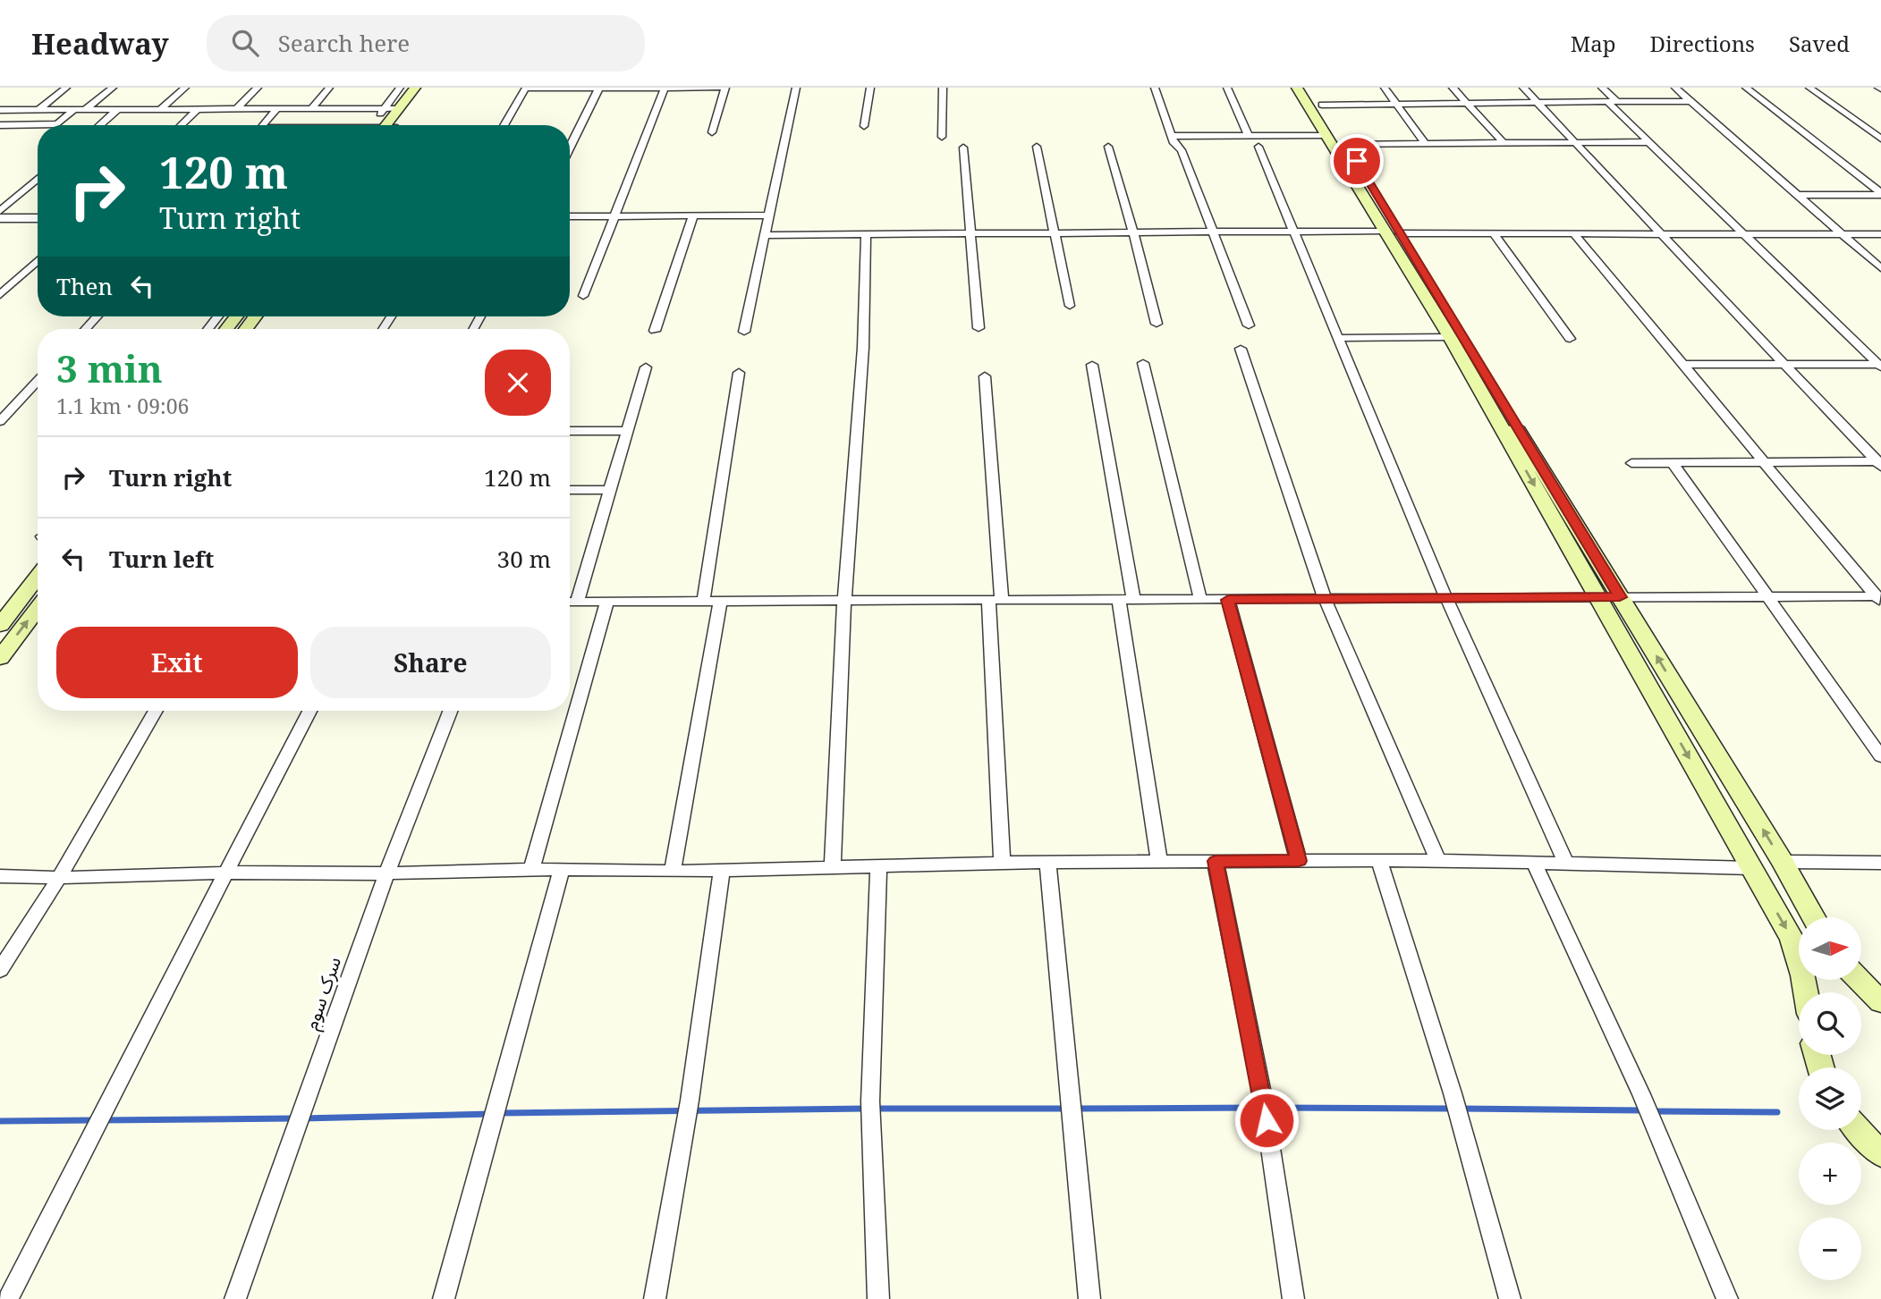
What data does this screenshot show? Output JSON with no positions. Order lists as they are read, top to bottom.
{
  "streets": {
    "street": ["سرک سوم"]
  },
  "north": "right",
  "page": {
    "header": "Headway",
    "search": "Search here",
    "nav": ["Map", "Directions", "Saved"],
    "turn": ["120 m", "Turn right"],
    "then": "Then",
    "heading": ["3 min", "1.1 km · 09:06"],
    "list": [
      {
        "name": "Turn right",
        "value": "120 m"
      },
      {
        "name": "Turn left",
        "value": "30 m"
      }
    ],
    "buttons": ["Exit", "Share"],
    "map_buttons": ["+", "−"]
  }
}
